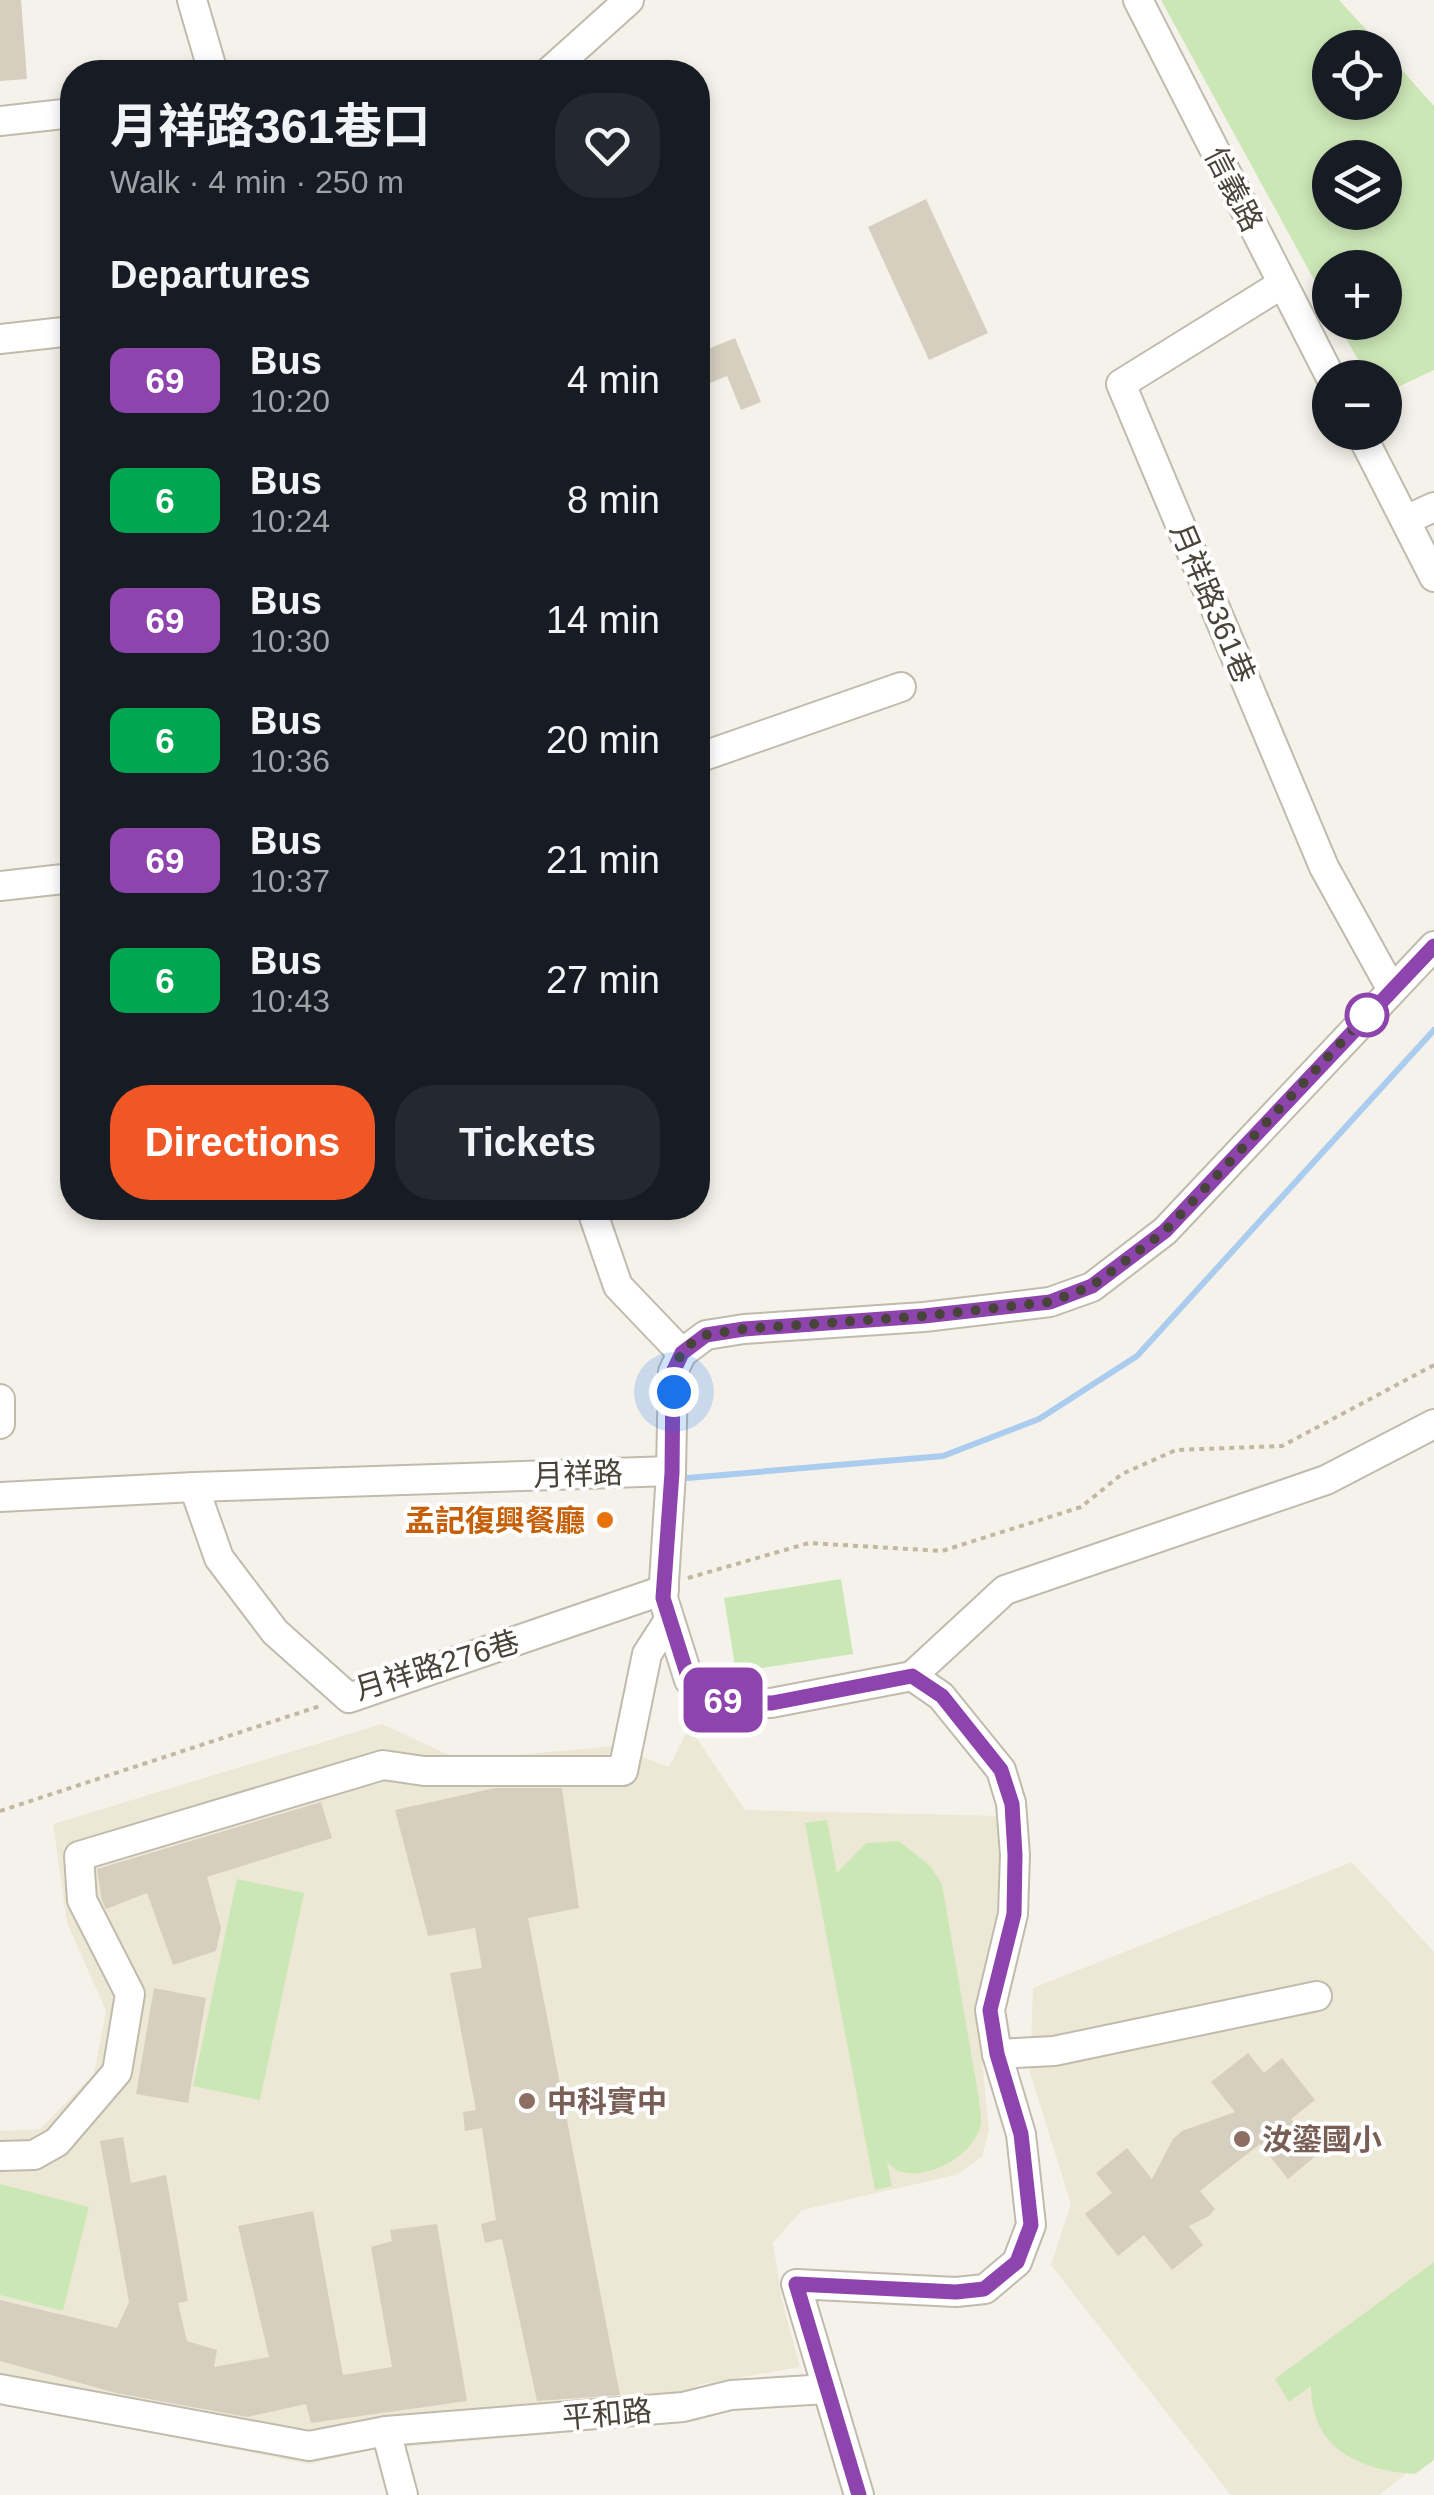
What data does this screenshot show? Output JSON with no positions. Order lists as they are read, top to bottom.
{
  "streets": {
    "street": [
      "信義路",
      "月祥路361巷",
      "月祥路",
      "月祥路276巷",
      "平和路"
    ]
  },
  "crossings": [
    ["信義路", "月祥路361巷"],
    ["月祥路", "月祥路276巷"]
  ],
  "places": ["孟記復興餐廳", "中科實中", "汝鎏國小"],
  "lines": ["bus line 69"],
  "page": {
    "on_map": "69",
    "map_buttons": ["+", "−"],
    "heading": [
      ["月祥路361巷口", "Walk · 4 min · 250 m"],
      "Departures"
    ],
    "list": [
      {
        "mark": "69",
        "name": "Bus",
        "note": "10:20",
        "value": "4 min"
      },
      {
        "mark": "6",
        "name": "Bus",
        "note": "10:24",
        "value": "8 min"
      },
      {
        "mark": "69",
        "name": "Bus",
        "note": "10:30",
        "value": "14 min"
      },
      {
        "mark": "6",
        "name": "Bus",
        "note": "10:36",
        "value": "20 min"
      },
      {
        "mark": "69",
        "name": "Bus",
        "note": "10:37",
        "value": "21 min"
      },
      {
        "mark": "6",
        "name": "Bus",
        "note": "10:43",
        "value": "27 min"
      }
    ],
    "buttons": ["Directions", "Tickets"]
  }
}
